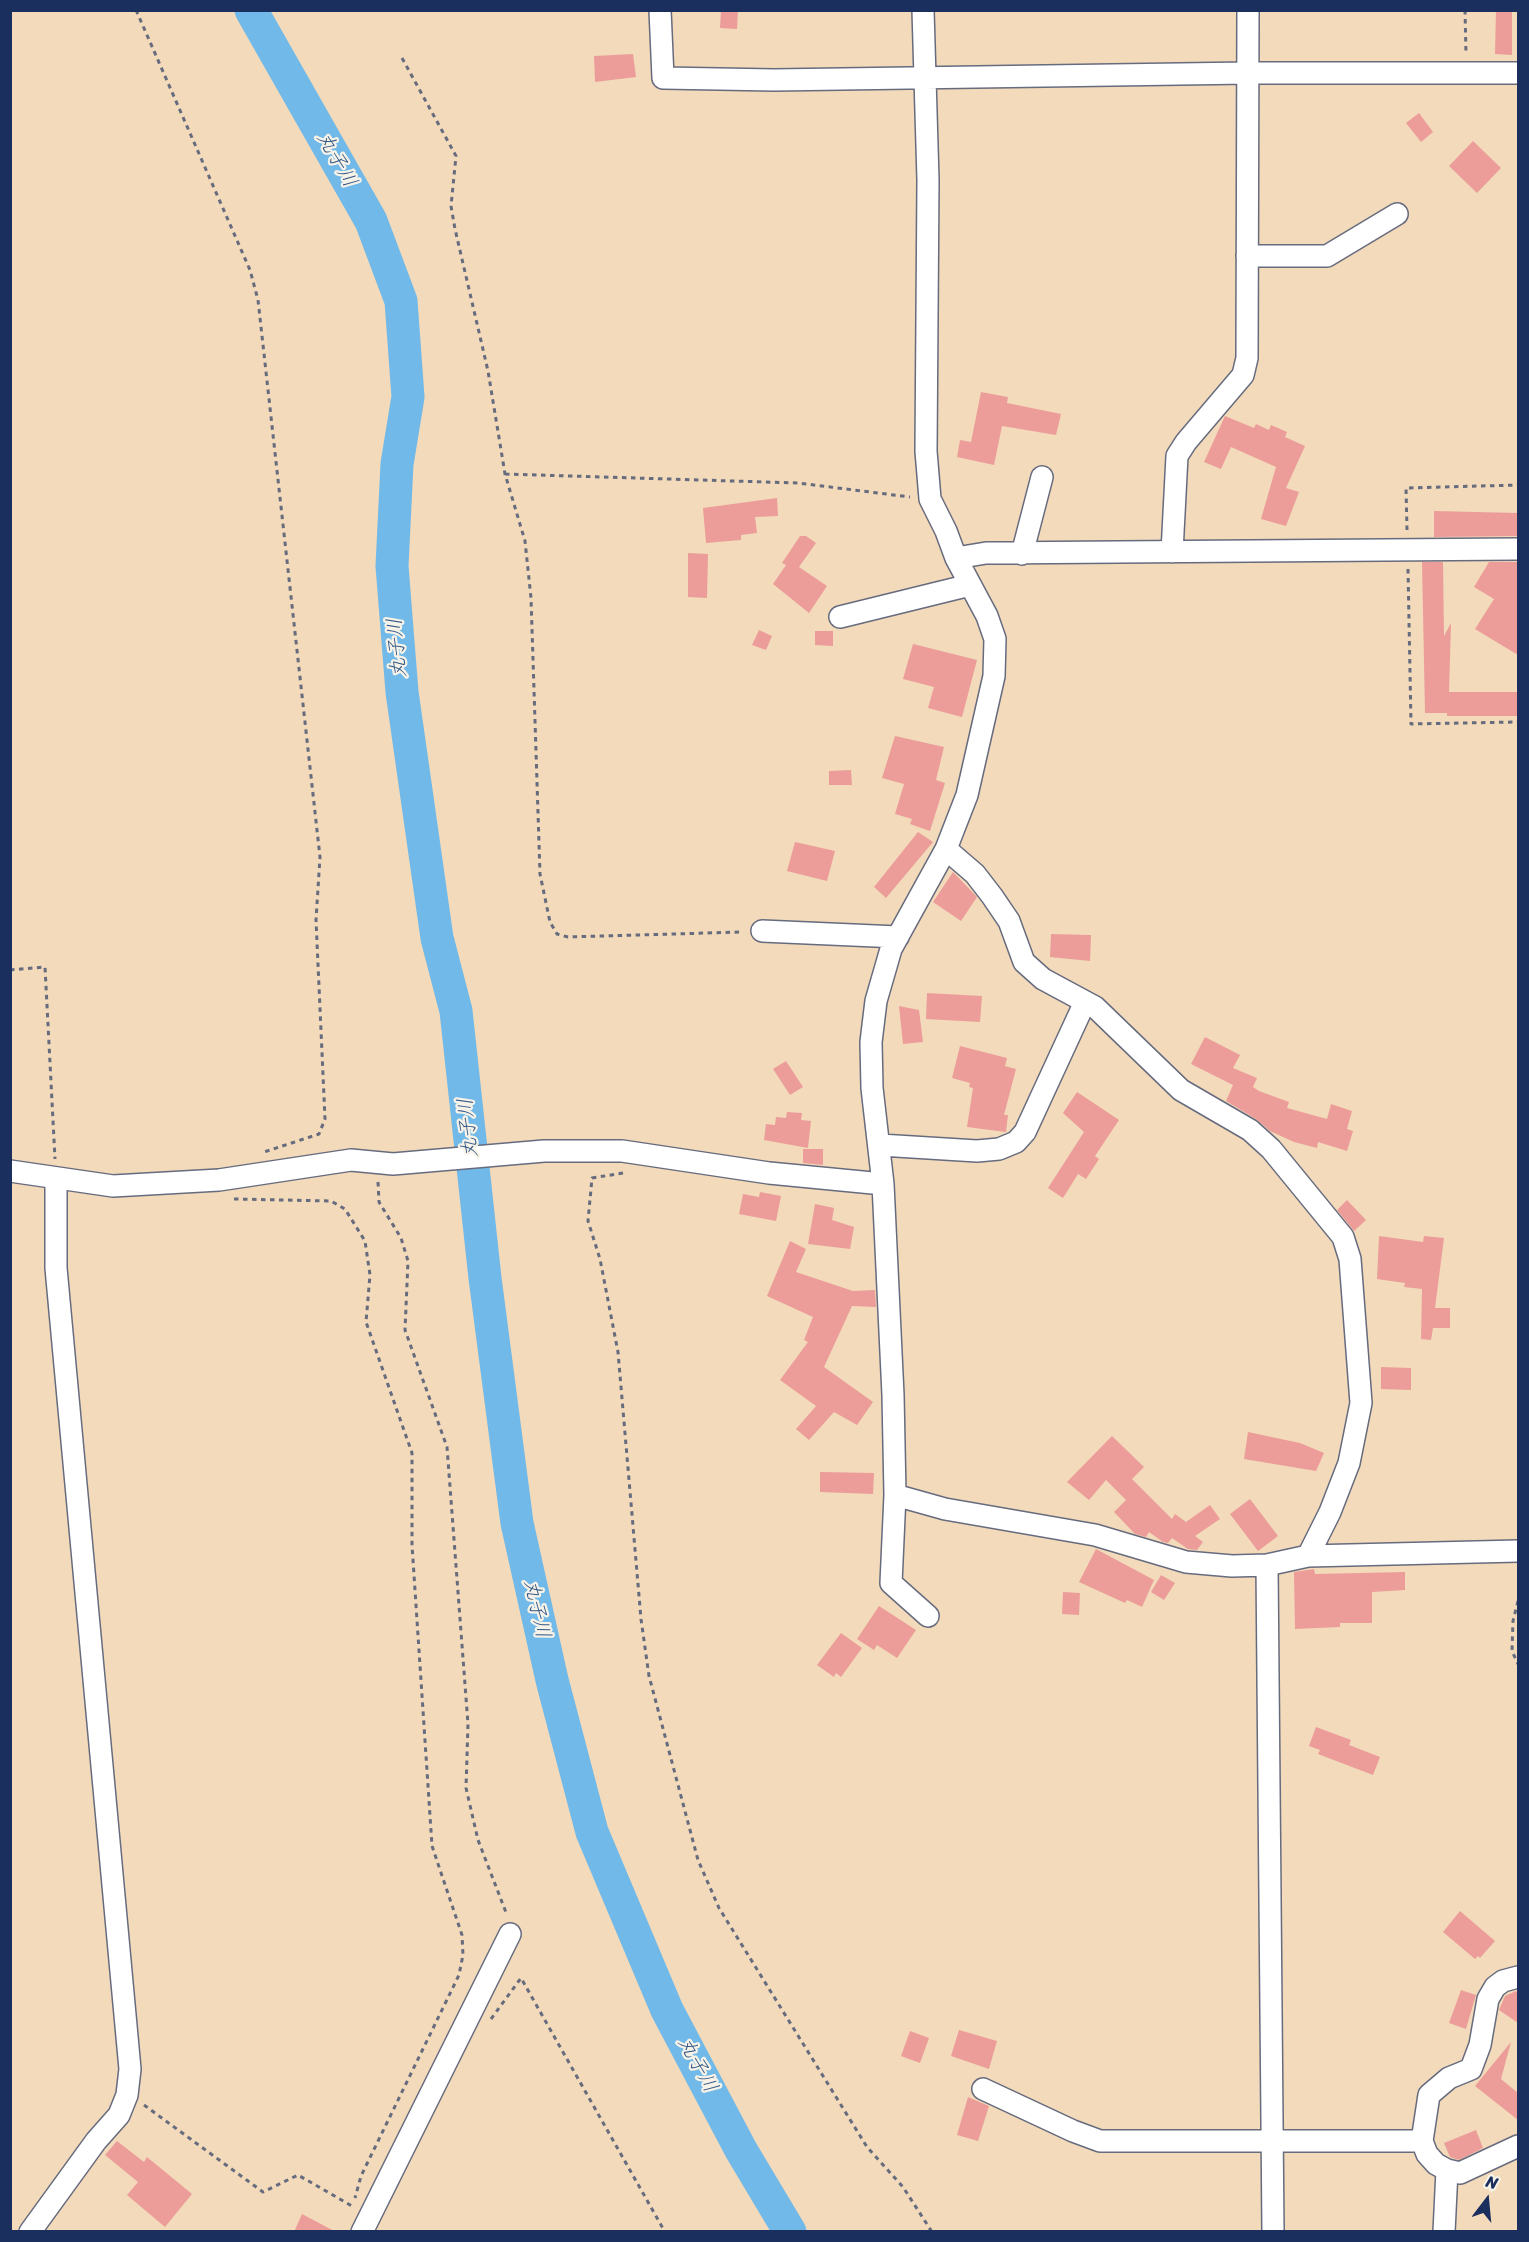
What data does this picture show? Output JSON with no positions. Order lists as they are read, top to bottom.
{
  "water": ["丸子川"],
  "north": "top"
}
